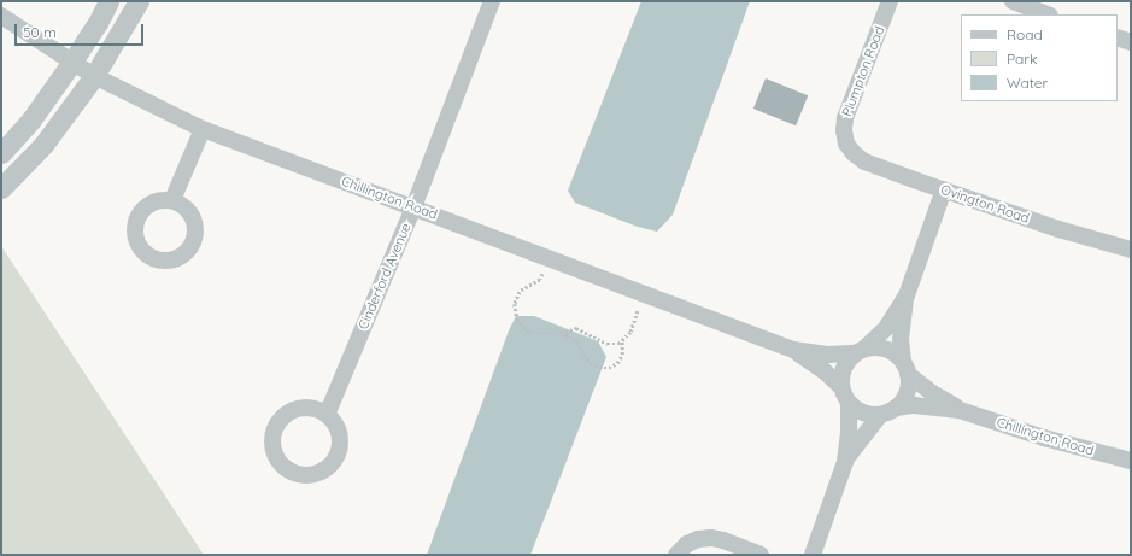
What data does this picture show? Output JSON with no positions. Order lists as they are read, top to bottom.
{
  "streets": {
    "street": [
      "Plumpton Road",
      "Chillington Road",
      "Ovington Road",
      "Cinderford Avenue"
    ]
  },
  "crossings": [
    ["Plumpton Road", "Ovington Road"],
    ["Chillington Road", "Cinderford Avenue"]
  ],
  "legend": ["Road", "Park", "Water"],
  "scale_bar": "50 m"
}
